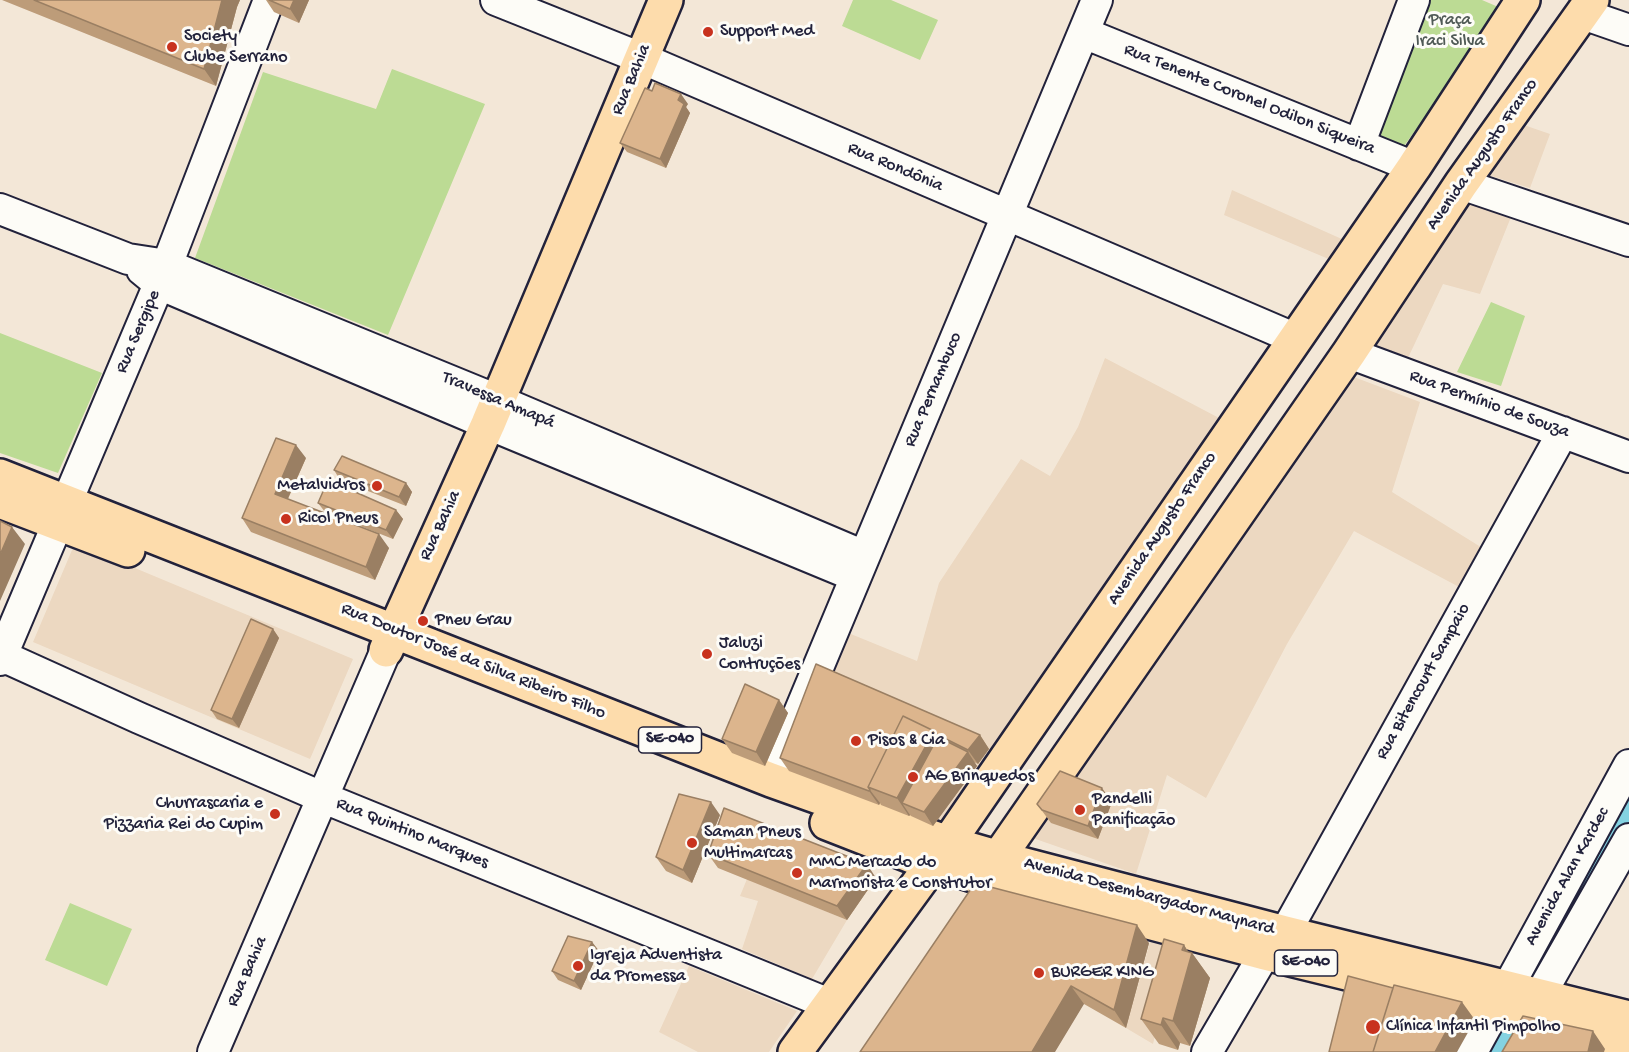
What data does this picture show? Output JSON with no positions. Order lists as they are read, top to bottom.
{
  "streets": {
    "main road": [
      "Rua Bahia",
      "Avenida Augusto Franco",
      "Rua Doutor José da Silva Ribeiro Filho",
      "SE-040",
      "Avenida Desembargador Maynard"
    ],
    "street": [
      "Rua Tenente Coronel Odilon Siqueira",
      "Rua Rondônia",
      "Rua Sergipe",
      "Rua Pernambuco",
      "Travessa Amapá",
      "Rua Permínio de Souza",
      "Rua Bitencourt Sampaio",
      "Rua Quintino Marques",
      "Avenida Alan Kardec"
    ]
  },
  "crossings": [
    ["Rua Bahia", "Rua Rondônia"],
    ["Rua Bahia", "Travessa Amapá"],
    ["Rua Bahia", "Rua Doutor José da Silva Ribeiro Filho"],
    ["Rua Bahia", "Rua Quintino Marques"],
    ["Rua Tenente Coronel Odilon Siqueira", "Avenida Augusto Franco"],
    ["Rua Tenente Coronel Odilon Siqueira", "Rua Pernambuco"],
    ["Avenida Augusto Franco", "Rua Rondônia"],
    ["Avenida Augusto Franco", "Rua Permínio de Souza"],
    ["Avenida Augusto Franco", "Rua Doutor José da Silva Ribeiro Filho"],
    ["Avenida Augusto Franco", "SE-040"],
    ["Avenida Augusto Franco", "Rua Quintino Marques"],
    ["Avenida Augusto Franco", "Avenida Desembargador Maynard"],
    ["Rua Rondônia", "Rua Pernambuco"],
    ["Rua Sergipe", "Travessa Amapá"],
    ["Rua Sergipe", "Rua Doutor José da Silva Ribeiro Filho"],
    ["Rua Sergipe", "Rua Quintino Marques"],
    ["Rua Pernambuco", "Travessa Amapá"],
    ["Rua Pernambuco", "Rua Doutor José da Silva Ribeiro Filho"],
    ["Rua Permínio de Souza", "Rua Bitencourt Sampaio"],
    ["Rua Doutor José da Silva Ribeiro Filho", "SE-040"],
    ["Rua Bitencourt Sampaio", "Avenida Desembargador Maynard"],
    ["SE-040", "Avenida Desembargador Maynard"],
    ["Avenida Alan Kardec", "Avenida Desembargador Maynard"]
  ],
  "parks": ["Praça Iraci Silva"],
  "places": [
    "Support Med",
    "Society Clube Serrano",
    "Metalvidros",
    "Ricol Pneus",
    "Pneu Grau",
    "Jaluzi Contruções",
    "Pisos & Cia",
    "AG Brinquedos",
    "Pandelli Panificação",
    "Churrascaria e Pizzaria Rei do Cupim",
    "Saman Pneus Multimarcas",
    "MMC Mercado do Marmorista e Construtor",
    "Igreja Adventista da Promessa",
    "BURGER KING",
    "Clínica Infantil Pimpolho"
  ]
}
